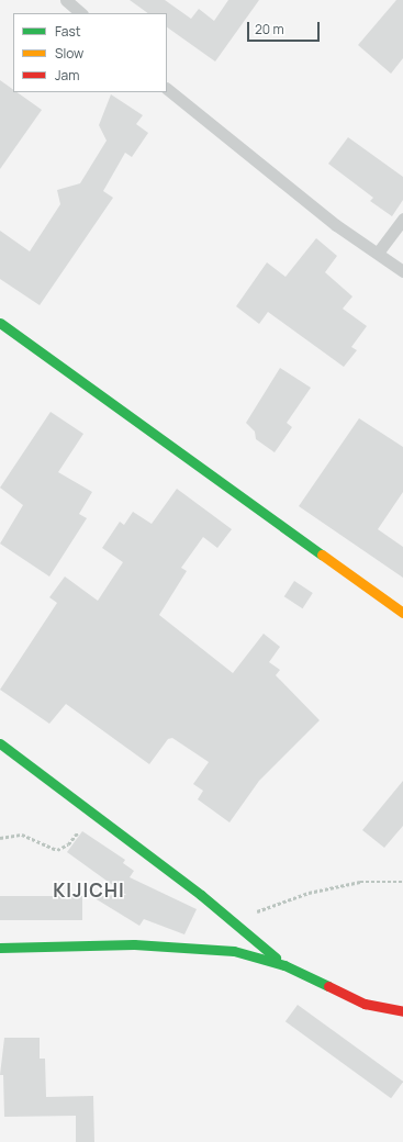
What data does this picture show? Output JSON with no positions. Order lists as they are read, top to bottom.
{
  "districts": ["KIJICHI"],
  "legend": ["Fast", "Slow", "Jam"],
  "scale_bar": "20 m"
}
